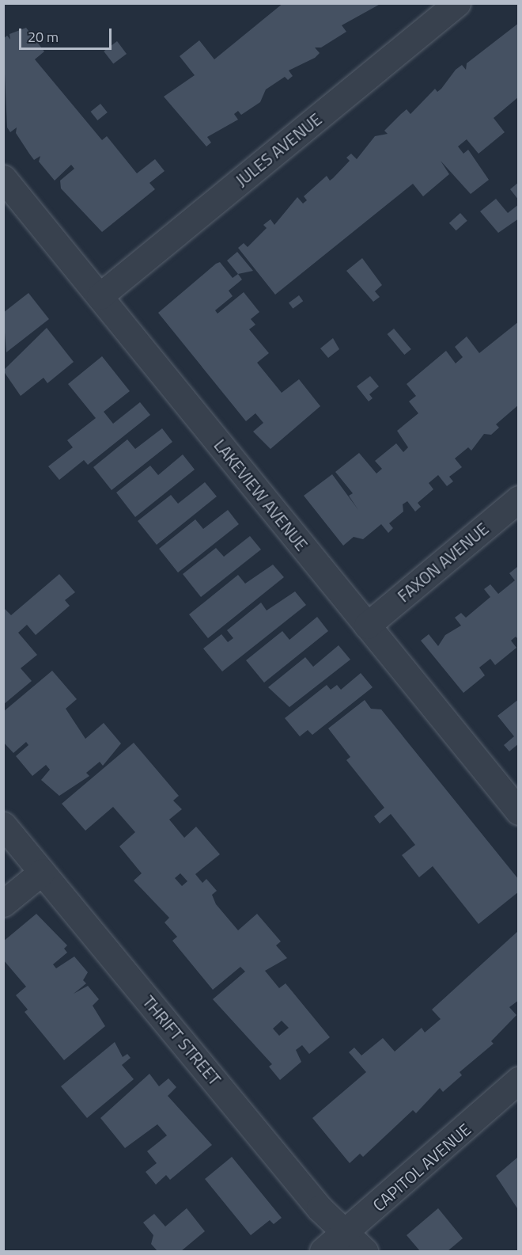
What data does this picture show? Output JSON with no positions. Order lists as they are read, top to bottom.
{
  "streets": {
    "street": [
      "JULES AVENUE",
      "LAKEVIEW AVENUE",
      "FAXON AVENUE",
      "THRIFT STREET",
      "CAPITOL AVENUE"
    ]
  },
  "crossings": [
    ["JULES AVENUE", "LAKEVIEW AVENUE"],
    ["LAKEVIEW AVENUE", "FAXON AVENUE"],
    ["THRIFT STREET", "CAPITOL AVENUE"]
  ],
  "scale_bar": "20 m"
}
